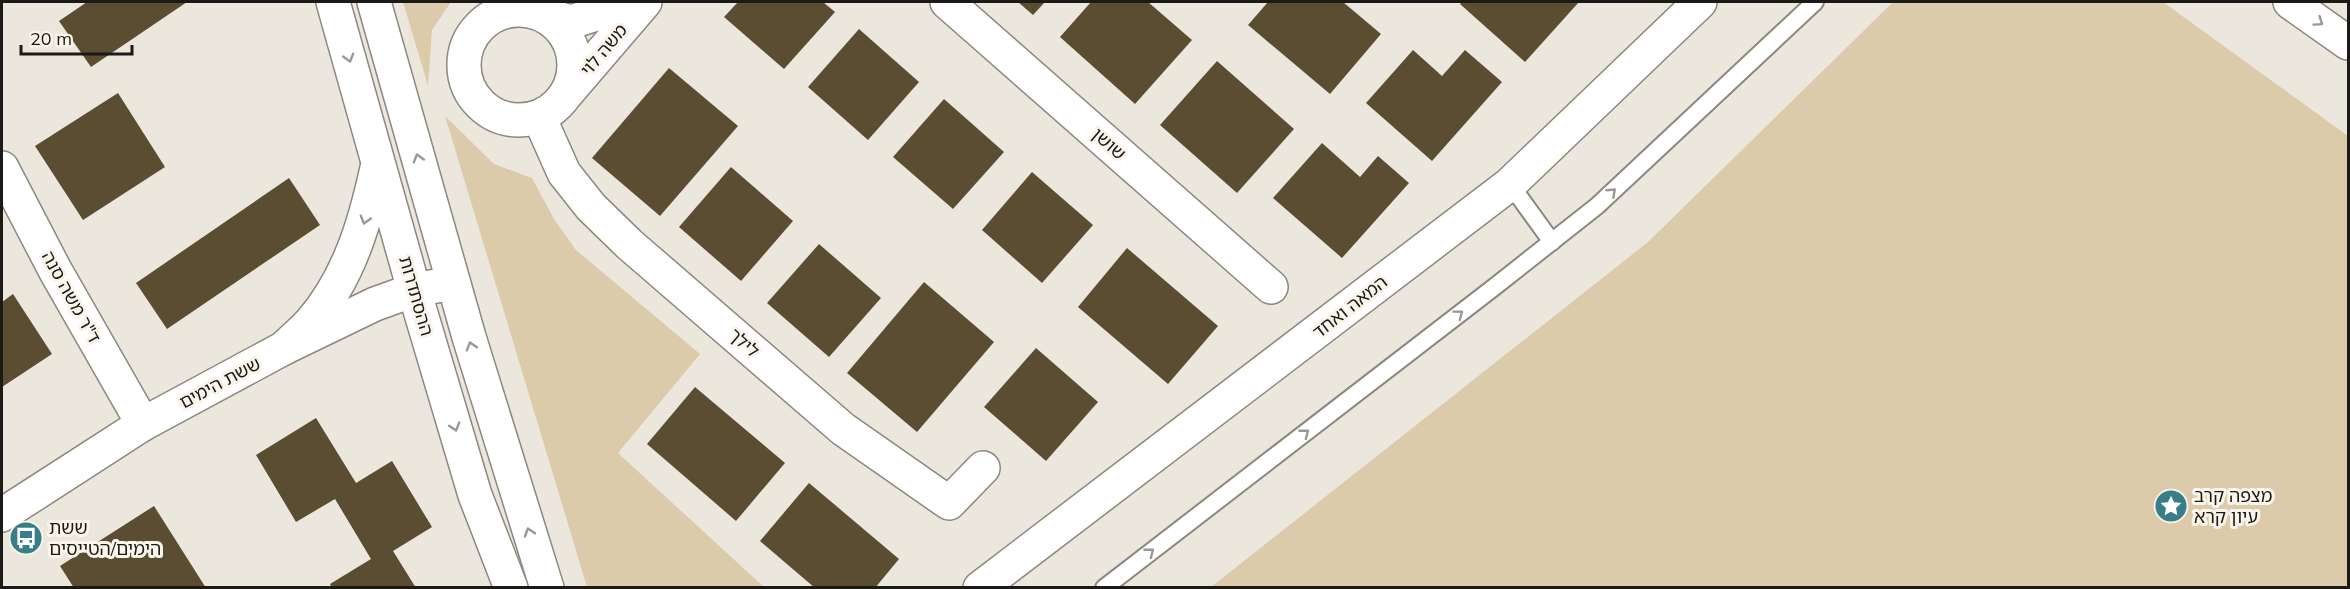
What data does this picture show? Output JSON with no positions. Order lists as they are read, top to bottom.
{
  "streets": {
    "street": [
      "משה לוי",
      "שושן",
      "ההסתדרות",
      "ד\"ר משה סנה",
      "המאה ואחד",
      "לילך",
      "ששת הימים"
    ]
  },
  "crossings": [
    ["משה לוי", "לילך"],
    ["ההסתדרות", "ששת הימים"],
    ["ד\"ר משה סנה", "ששת הימים"]
  ],
  "places": {
    "place": ["מצפה קרב עיון קרא"],
    "bus stop": ["ששת הימים/הטייסים"]
  },
  "scale_bar": "20 m"
}
